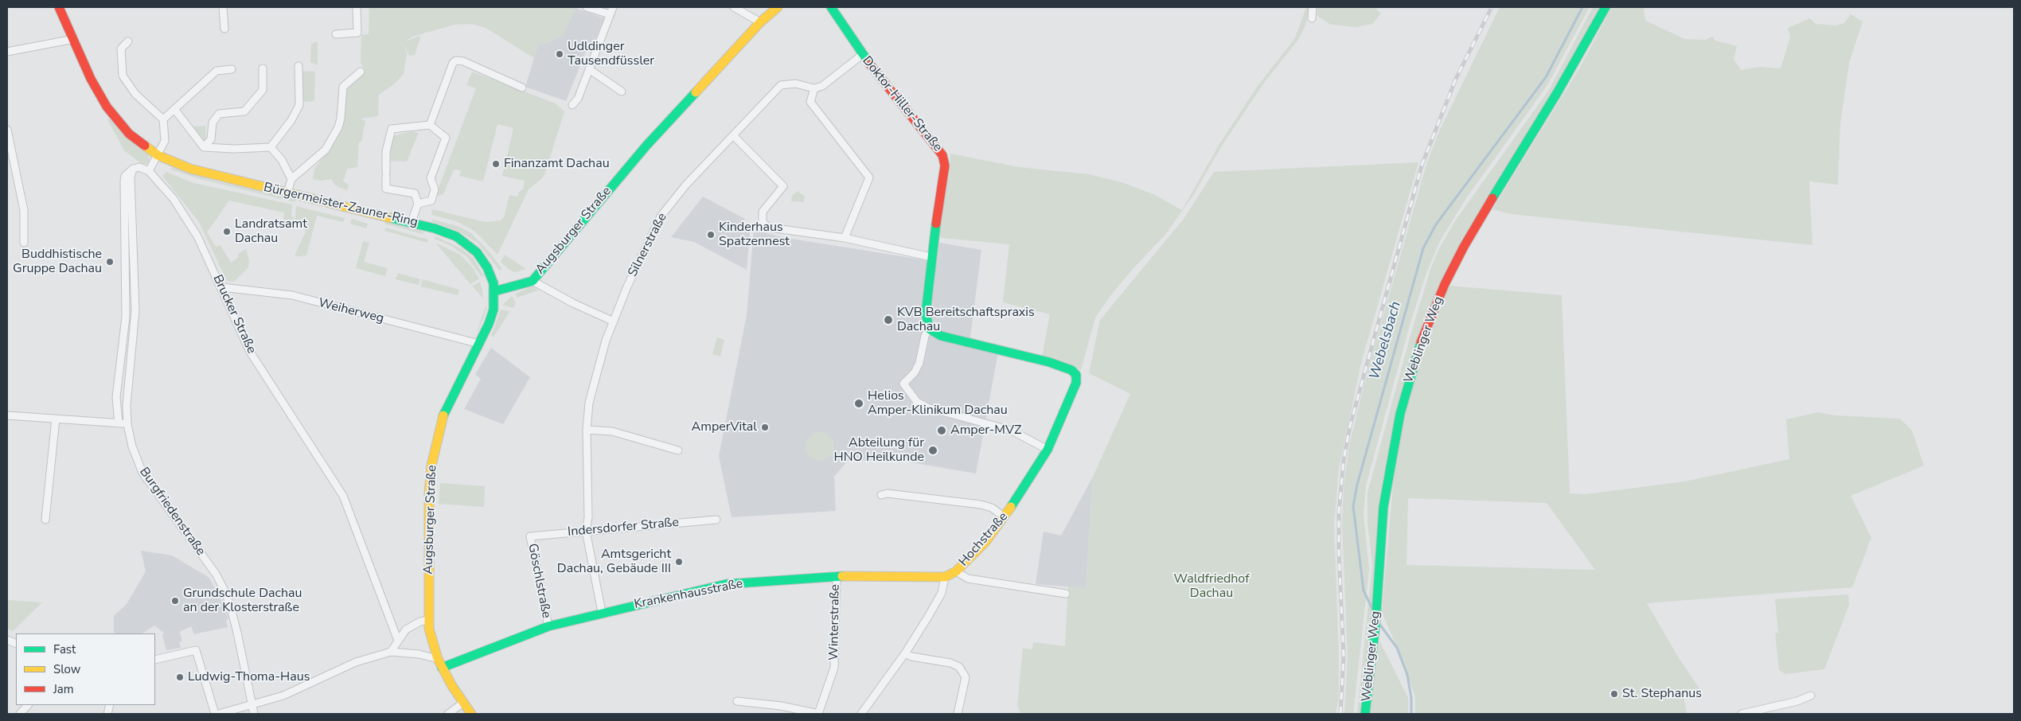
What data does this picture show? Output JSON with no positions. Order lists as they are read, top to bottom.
{
  "streets": {
    "street": [
      "Doktor-Hiller-Straße",
      "Bürgermeister-Zauner-Ring",
      "Augsburger Straße",
      "Silnerstraße",
      "Weiherweg",
      "Brucker Straße",
      "Weblinger Weg",
      "Burgfriedenstraße",
      "Indersdorfer Straße",
      "Hochstraße",
      "Göschlstraße",
      "Krankenhausstraße",
      "Winterstraße"
    ]
  },
  "crossings": [
    ["Doktor-Hiller-Straße", "Hochstraße"],
    ["Bürgermeister-Zauner-Ring", "Augsburger Straße"],
    ["Augsburger Straße", "Weiherweg"],
    ["Augsburger Straße", "Krankenhausstraße"],
    ["Silnerstraße", "Indersdorfer Straße"],
    ["Silnerstraße", "Krankenhausstraße"],
    ["Weiherweg", "Brucker Straße"],
    ["Indersdorfer Straße", "Göschlstraße"],
    ["Hochstraße", "Krankenhausstraße"],
    ["Göschlstraße", "Krankenhausstraße"],
    ["Krankenhausstraße", "Winterstraße"]
  ],
  "water": ["Webelsbach"],
  "parks": ["Waldfriedhof Dachau"],
  "places": [
    "Udldinger Tausendfüssler",
    "Finanzamt Dachau",
    "Landratsamt Dachau",
    "Kinderhaus Spatzennest",
    "Buddhistische Gruppe Dachau",
    "KVB Bereitschaftspraxis Dachau",
    "Helios Amper-Klinikum Dachau",
    "AmperVital",
    "Amper-MVZ",
    "Abteilung für HNO Heilkunde",
    "Amtsgericht Dachau, Gebäude III",
    "Grundschule Dachau an der Klosterstraße",
    "Ludwig-Thoma-Haus",
    "St. Stephanus"
  ],
  "legend": ["Fast", "Slow", "Jam"]
}
